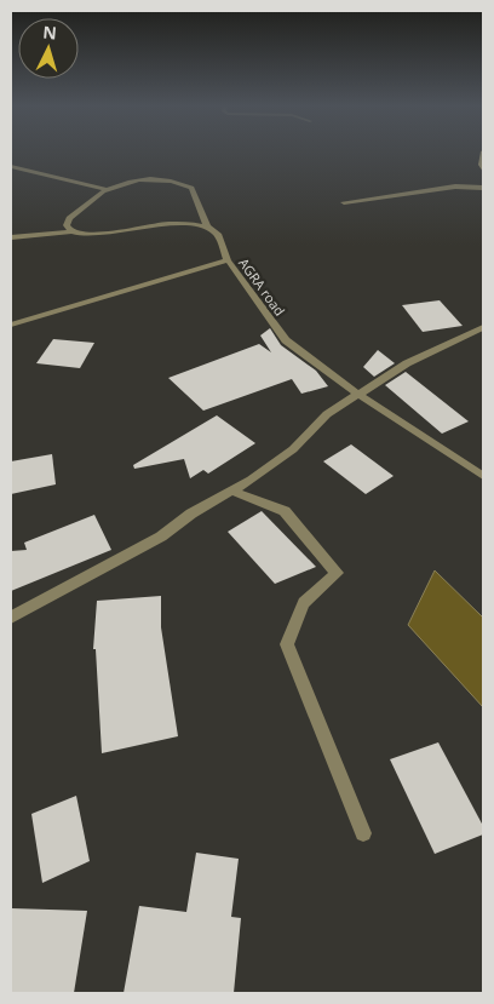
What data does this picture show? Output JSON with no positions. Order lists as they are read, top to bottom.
{
  "streets": {
    "street": ["AGRA road"]
  },
  "north": "top"
}
